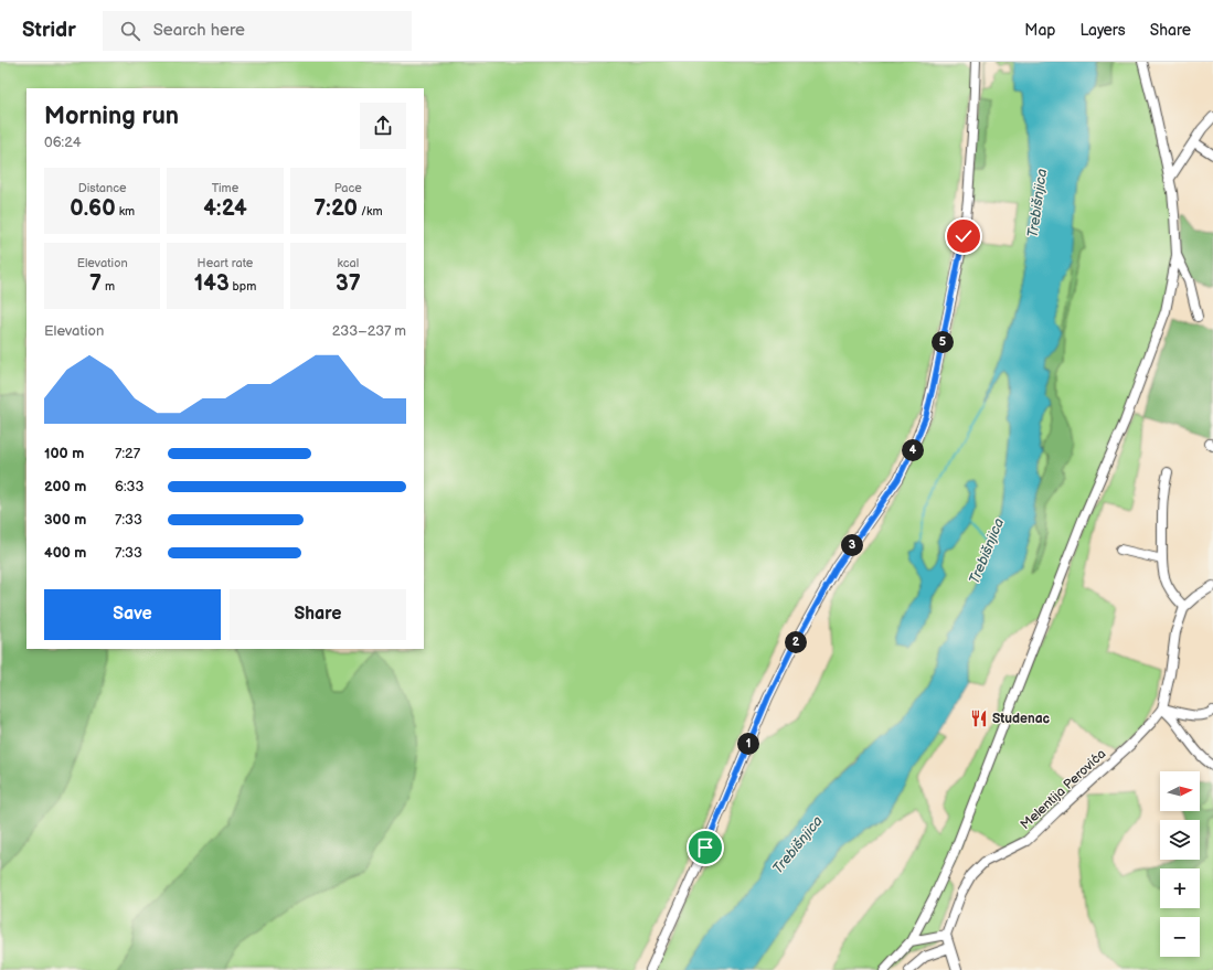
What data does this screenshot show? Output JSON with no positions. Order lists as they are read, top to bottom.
{
  "streets": {
    "street": ["Melentija Perovića"]
  },
  "water": ["Trebišnjica"],
  "places": {
    "restaurant": ["Studenac"]
  },
  "north": "right",
  "page": {
    "header": "Stridr",
    "search": "Search here",
    "nav": ["Map", "Layers", "Share"],
    "heading": ["Morning run", "06:24"],
    "stats": [
      ["Distance", "0.60 km"],
      ["Time", "4:24"],
      ["Pace", "7:20 /km"],
      ["Elevation", "7 m"],
      ["Heart rate", "143 bpm"],
      ["kcal", "37"]
    ],
    "chart": ["Elevation", "233–237 m"],
    "pins": [
      "5",
      "4",
      "3",
      "2",
      "1"
    ],
    "list": [
      {
        "name": "100 m",
        "note": "7:27"
      },
      {
        "name": "200 m",
        "note": "6:33"
      },
      {
        "name": "300 m",
        "note": "7:33"
      },
      {
        "name": "400 m",
        "note": "7:33"
      }
    ],
    "buttons": ["Save", "Share"],
    "map_buttons": ["+", "−"]
  }
}
